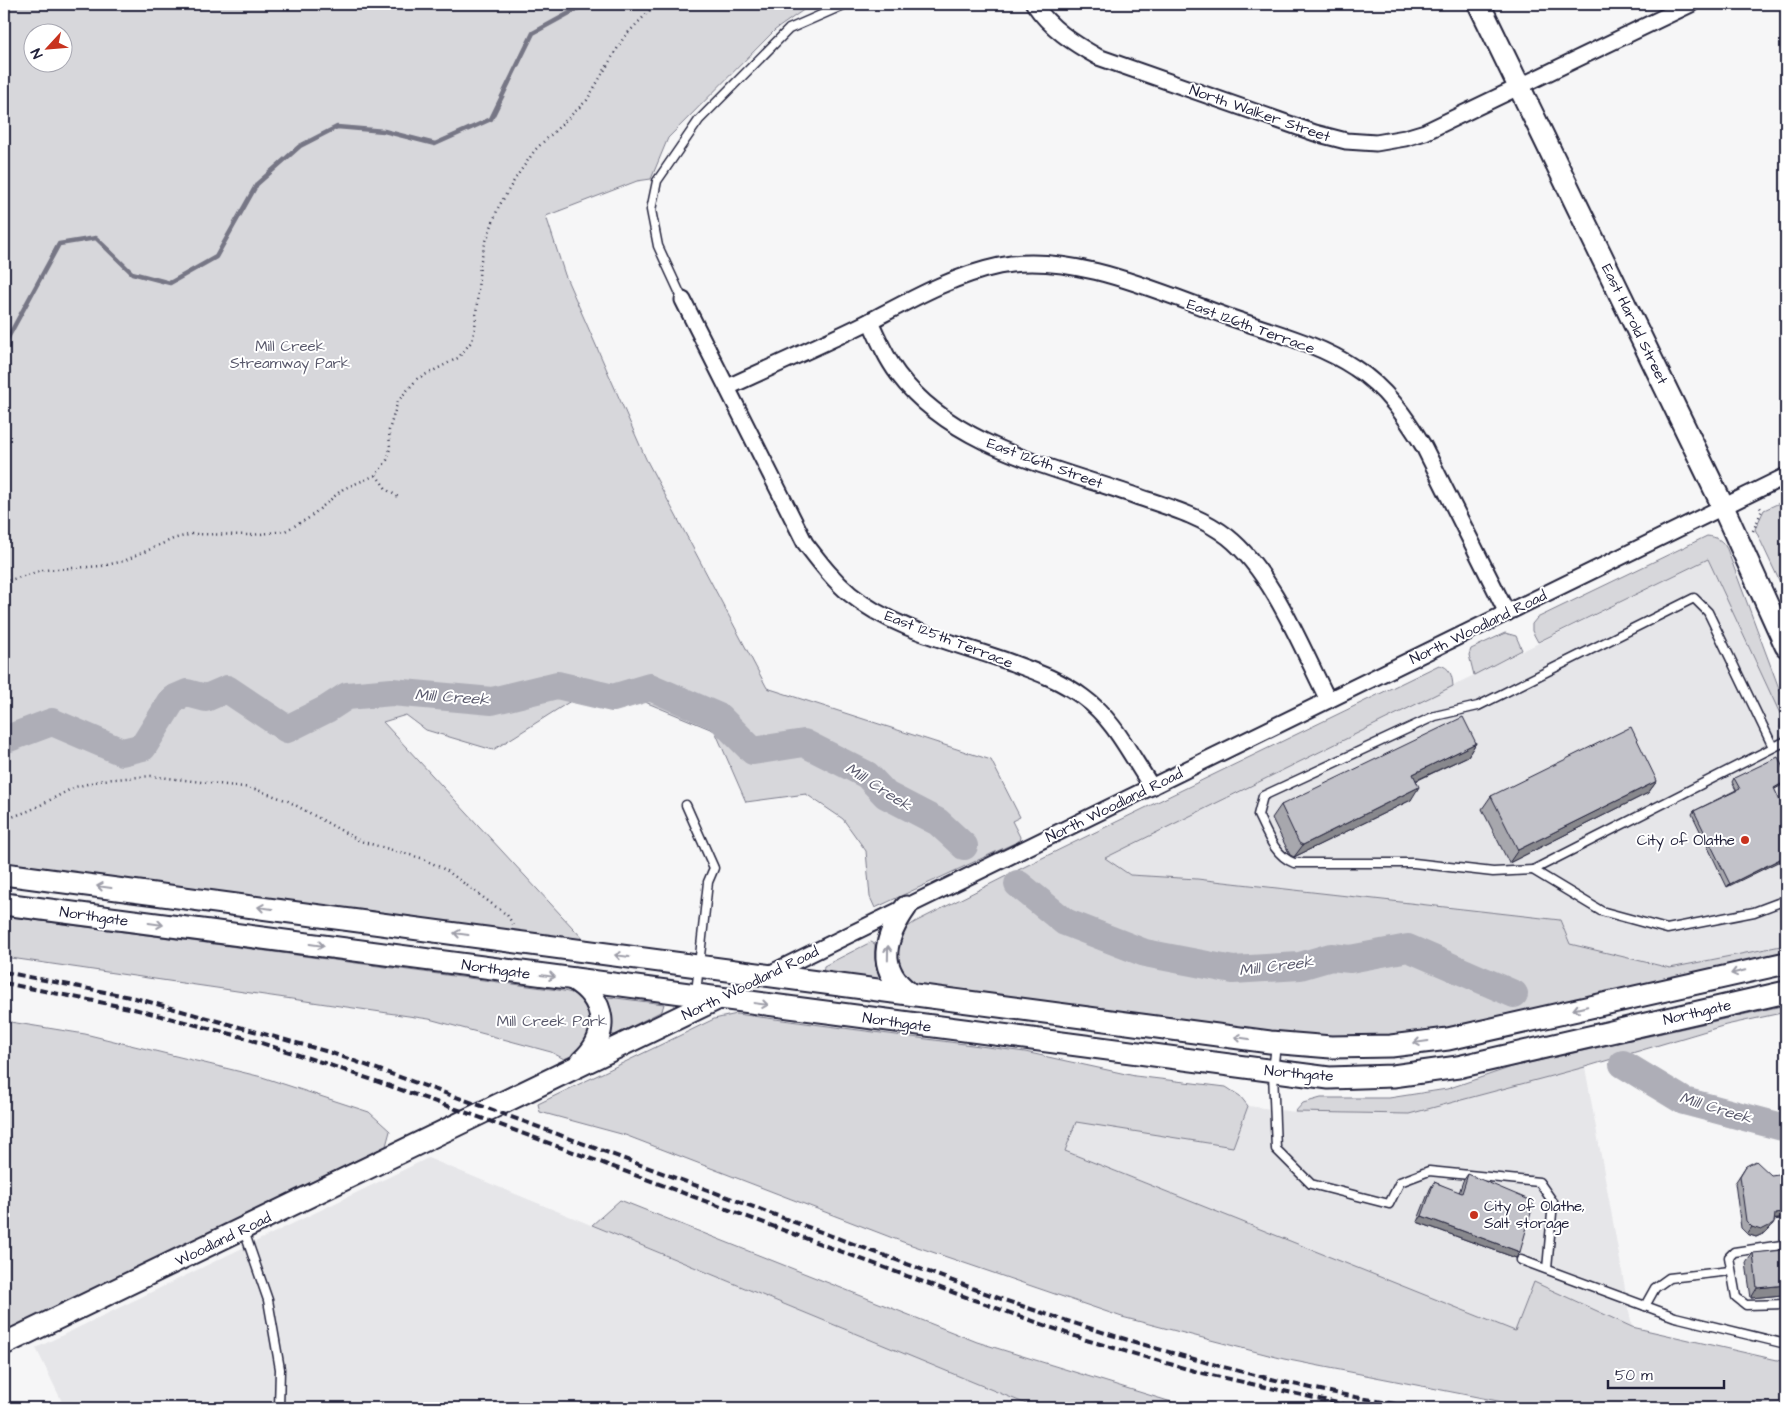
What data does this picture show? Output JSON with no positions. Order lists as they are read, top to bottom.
{
  "streets": {
    "main road": [
      "East Harold Street",
      "North Woodland Road",
      "Northgate",
      "Woodland Road"
    ],
    "street": [
      "North Walker Street",
      "East 126th Terrace",
      "East 126th Street",
      "East 125th Terrace"
    ]
  },
  "crossings": [
    ["North Walker Street", "East Harold Street"],
    ["East Harold Street", "North Woodland Road"],
    ["East 126th Terrace", "East 126th Street"],
    ["East 126th Terrace", "North Woodland Road"],
    ["East 126th Street", "North Woodland Road"],
    ["North Woodland Road", "East 125th Terrace"],
    ["North Woodland Road", "Northgate"],
    ["North Woodland Road", "Woodland Road"]
  ],
  "water": ["Mill Creek"],
  "parks": ["Mill Creek Streamway Park", "Mill Creek Park"],
  "places": ["City of Olathe", "City of Olathe, Salt storage"],
  "scale_bar": "50 m",
  "north": "bottom left"
}
